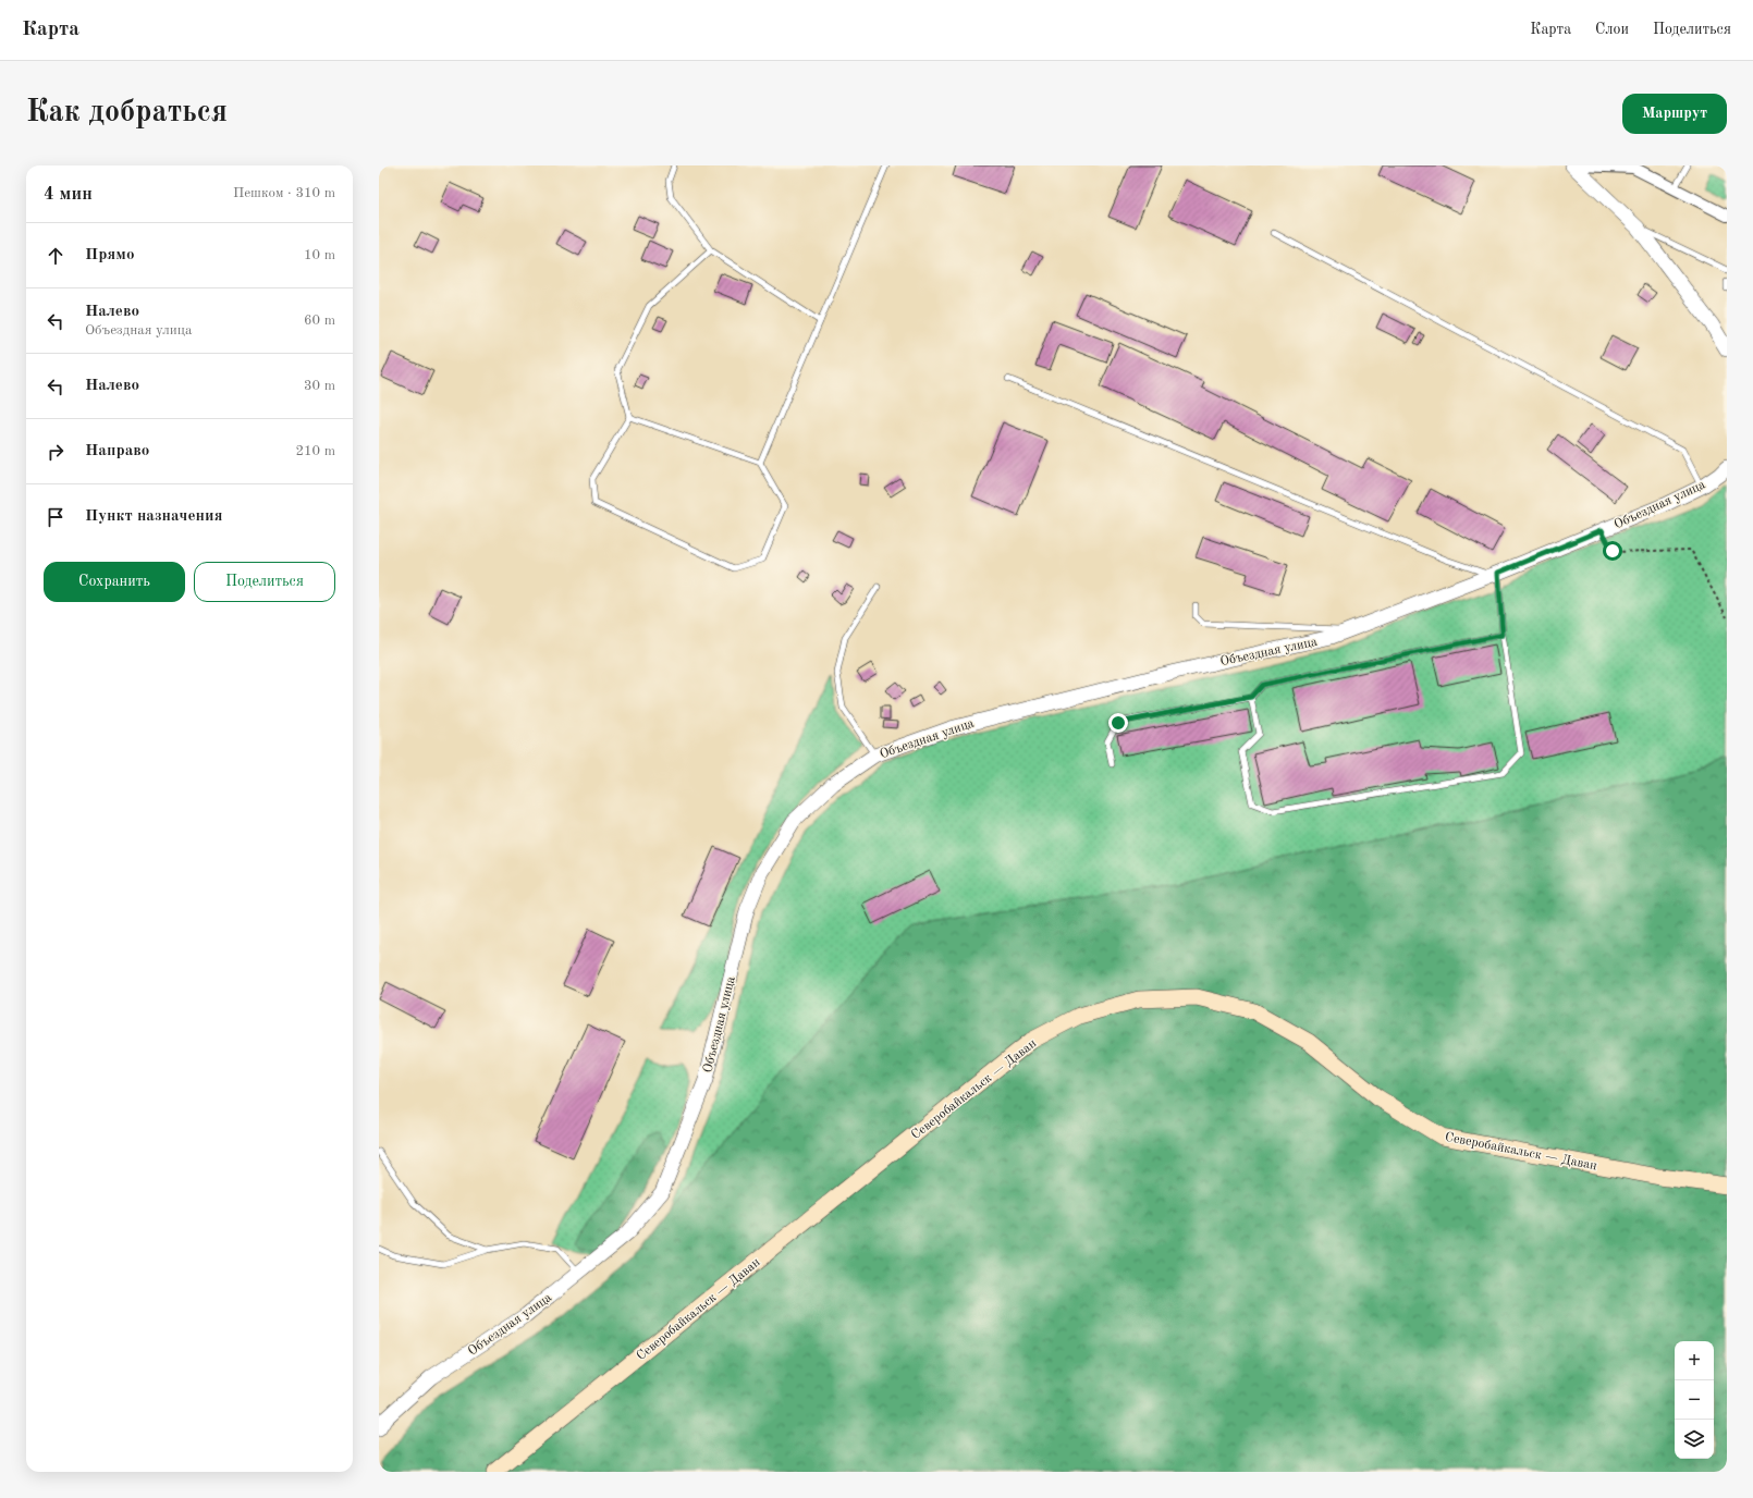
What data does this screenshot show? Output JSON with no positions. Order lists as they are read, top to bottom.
{
  "streets": {
    "main road": ["Северобайкальск — Даван"],
    "street": ["Объездная улица"]
  },
  "page": {
    "header": "Карта",
    "nav": ["Карта", "Слои", "Поделиться"],
    "buttons": [
      "Маршрут",
      ["Сохранить", "Поделиться"]
    ],
    "title": "Как добраться",
    "heading": ["4 мин", "Пешком · 310 m"],
    "list": [
      ["Прямо", "10 m"],
      ["Налево", "Объездная улица", "60 m"],
      ["Налево", "30 m"],
      ["Направо", "210 m"],
      "Пункт назначения"
    ],
    "map_buttons": ["+", "−"]
  }
}
